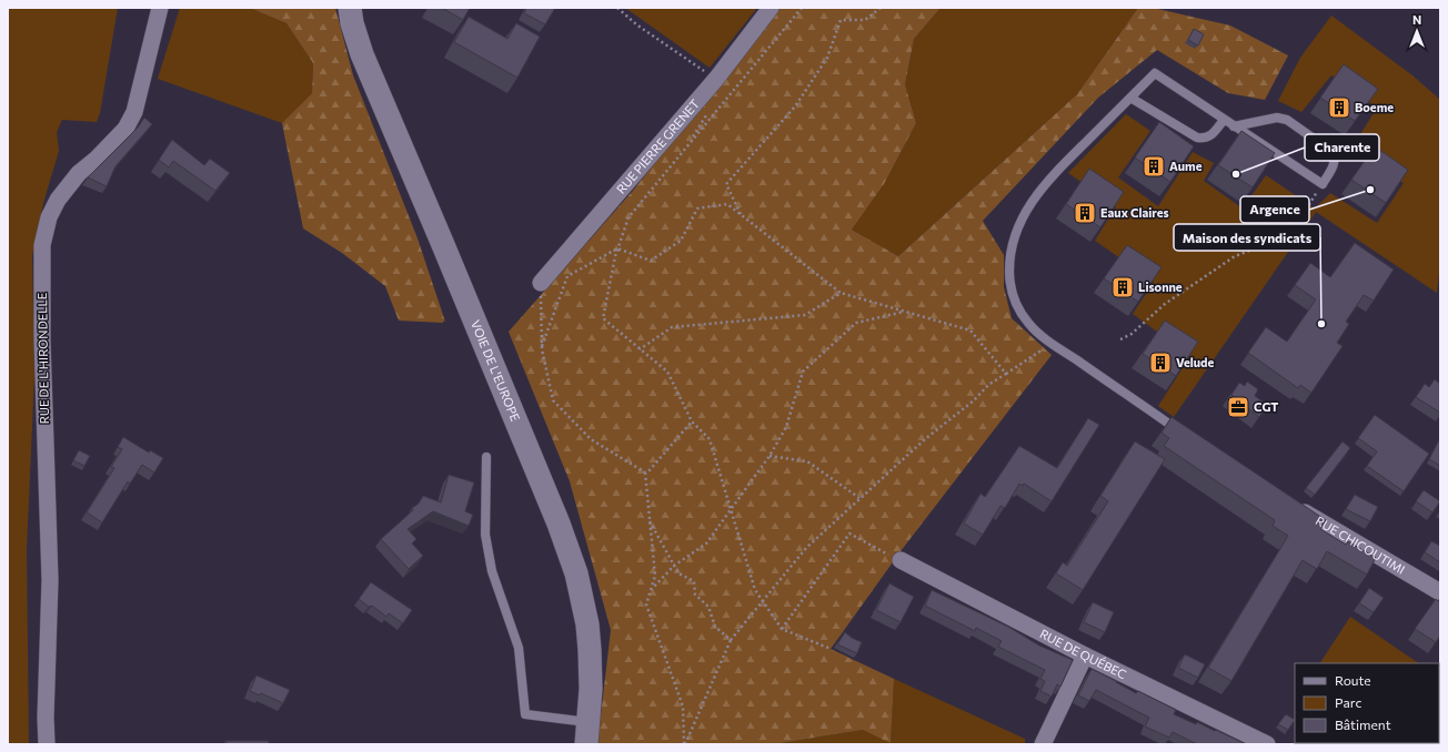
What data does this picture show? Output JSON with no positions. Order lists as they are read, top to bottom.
{
  "streets": {
    "main road": ["VOIE DE L'EUROPE"],
    "street": [
      "RUE PIERRE GRENET",
      "RUE DE L'HIRONDELLE",
      "RUE CHICOUTIMI",
      "RUE DE QUÉBEC"
    ]
  },
  "places": {
    "building": [
      "Boeme",
      "Aume",
      "Eaux Claires",
      "Lisonne",
      "Velude"
    ],
    "other": ["Charente", "Argence", "Maison des syndicats"],
    "office": ["CGT"]
  },
  "legend": ["Route", "Parc", "Bâtiment"],
  "north": "top"
}
